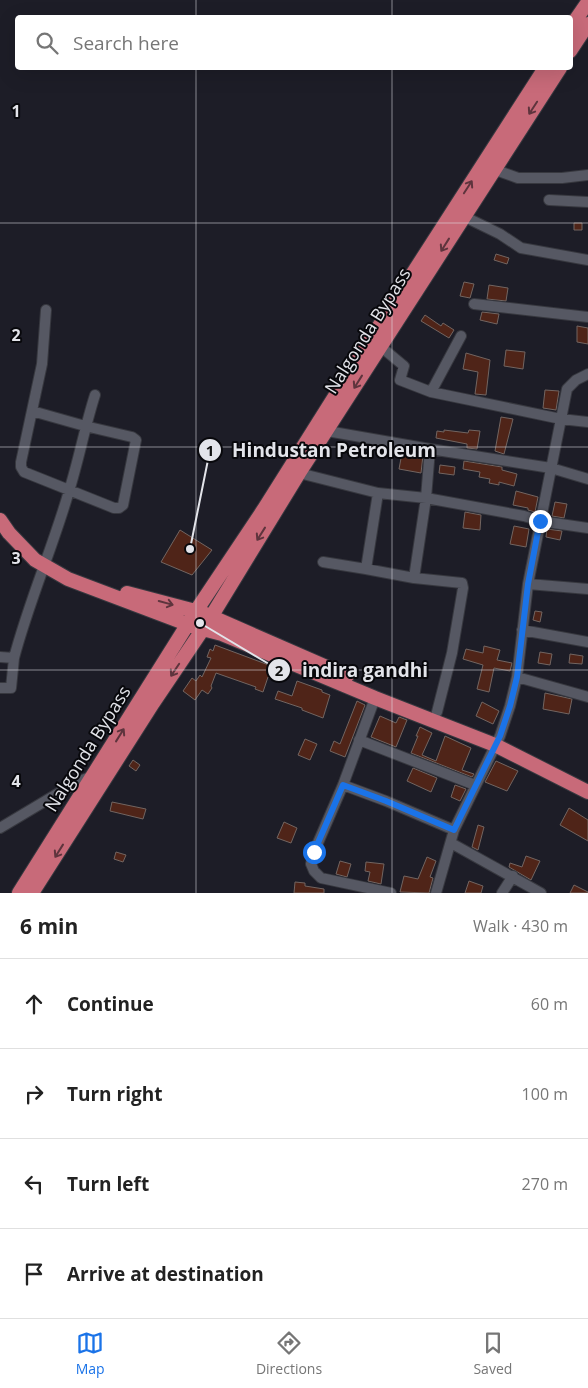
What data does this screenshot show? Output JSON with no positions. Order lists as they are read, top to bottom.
{
  "streets": {
    "highway": ["Nalgonda Bypass"]
  },
  "places": ["Hindustan Petroleum", "indira gandhi"],
  "page": {
    "search": "Search here",
    "heading": ["6 min", "Walk · 430 m"],
    "list": [
      ["Continue", "60 m"],
      ["Turn right", "100 m"],
      ["Turn left", "270 m"],
      "Arrive at destination"
    ],
    "nav": ["Map", "Directions", "Saved"]
  },
  "grid": {
    "rows": [
      "1",
      "2",
      "3",
      "4"
    ]
  }
}
